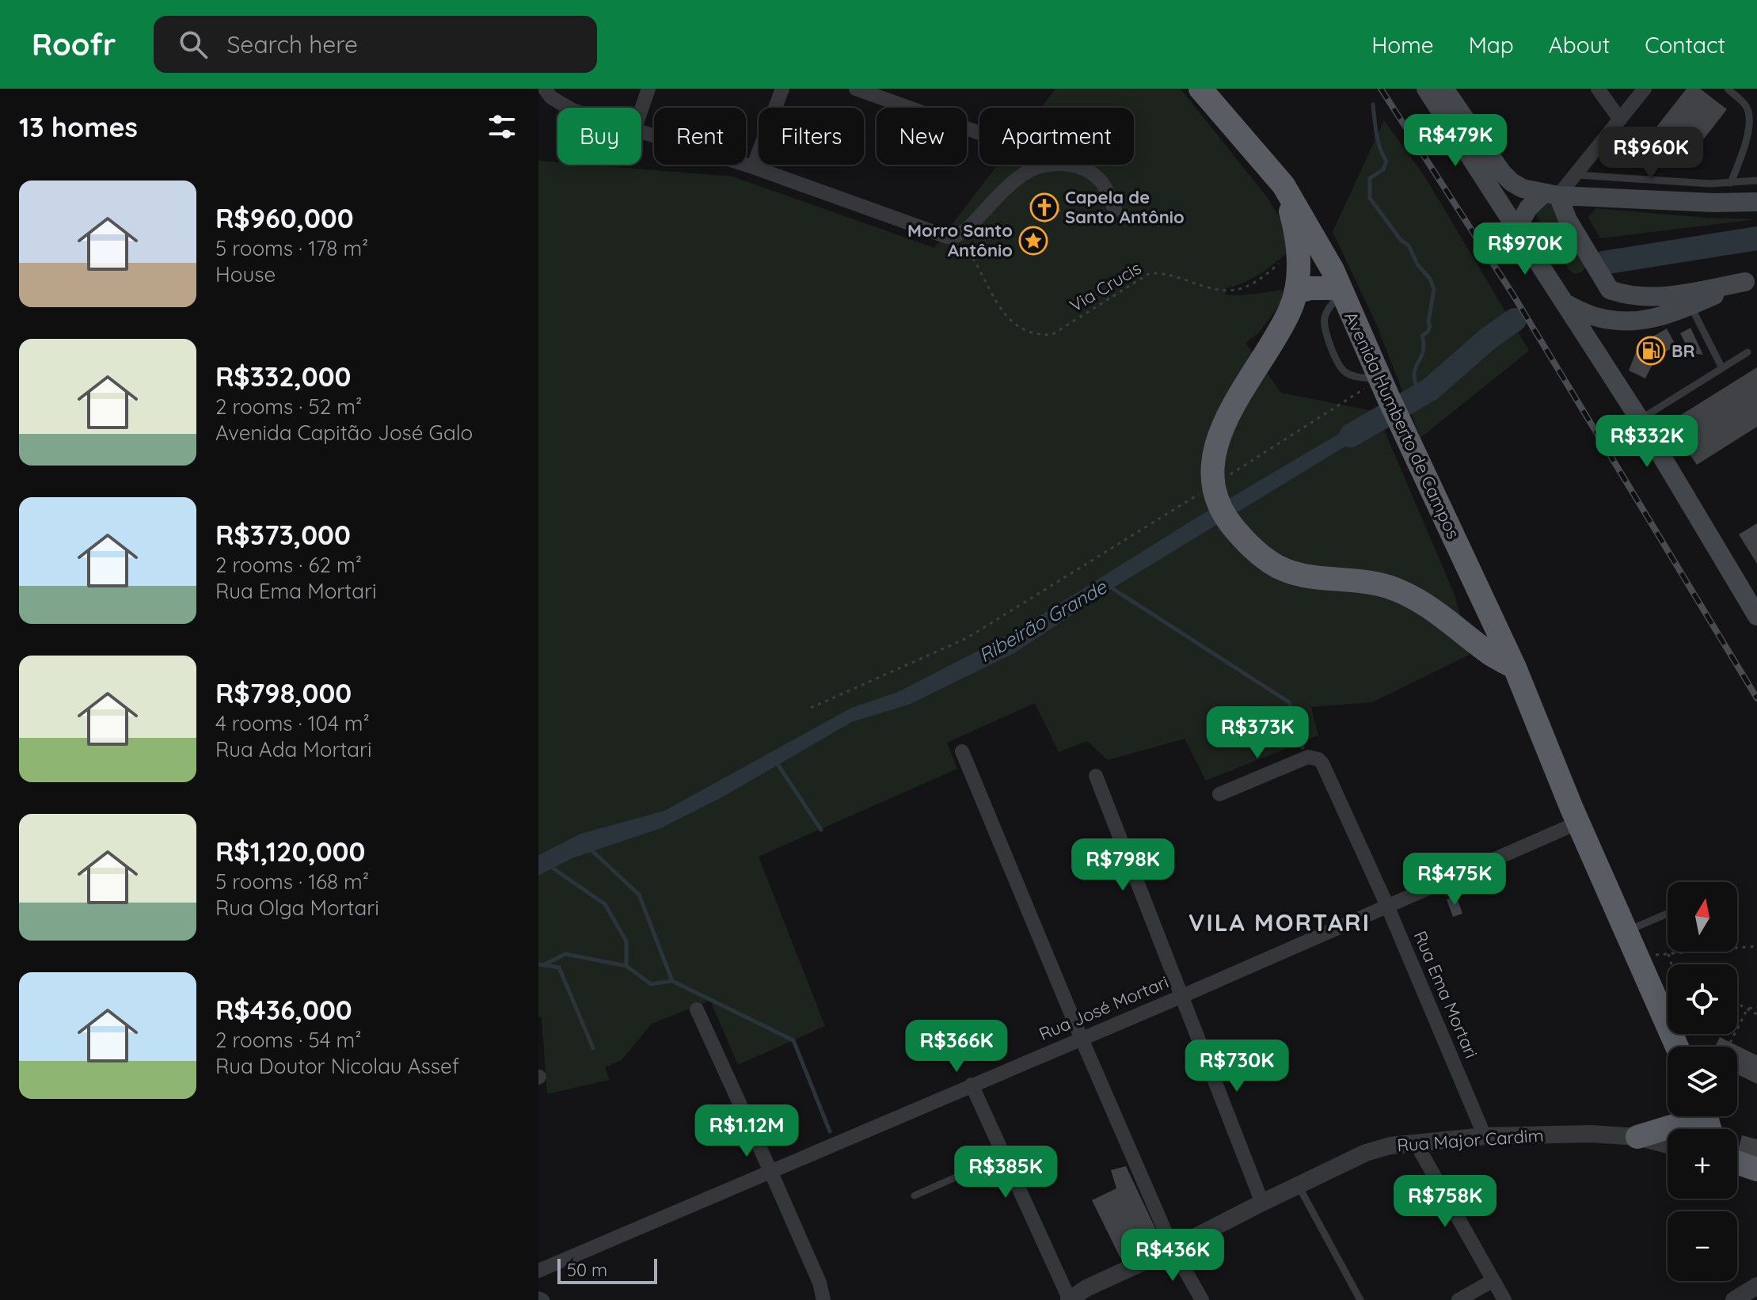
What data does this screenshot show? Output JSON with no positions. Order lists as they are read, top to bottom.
{
  "streets": {
    "highway": ["Avenida Humberto de Campos"],
    "street": ["Rua Ema Mortari", "Rua José Mortari", "Rua Major Cardim"],
    "path": ["Via Crucis"]
  },
  "crossings": [
    ["Avenida Humberto de Campos", "Rua José Mortari"],
    ["Rua Ema Mortari", "Rua José Mortari"],
    ["Rua Ema Mortari", "Rua Major Cardim"]
  ],
  "districts": ["VILA MORTARI"],
  "water": ["Ribeirão Grande"],
  "places": {
    "church": ["Capela de Santo Antônio"],
    "place": ["Morro Santo Antônio"],
    "fuel station": ["BR"]
  },
  "scale_bar": "50 m",
  "north": "top",
  "page": {
    "header": "Roofr",
    "search": "Search here",
    "nav": [
      "Home",
      "Map",
      "About",
      "Contact"
    ],
    "heading": "13 homes",
    "chip": [
      "Buy",
      "Rent",
      "Filters",
      "New",
      "Apartment"
    ],
    "price": [
      "R$479K",
      "R$960K",
      "R$970K",
      "R$332K",
      "R$373K",
      "R$798K",
      "R$475K",
      "R$366K",
      "R$730K",
      "R$1.12M",
      "R$385K",
      "R$758K",
      "R$436K"
    ],
    "list": [
      {
        "name": "R$960,000",
        "note": "5 rooms · 178 m² · House"
      },
      {
        "name": "R$332,000",
        "note": "2 rooms · 52 m² · Avenida Capitão José Galo"
      },
      {
        "name": "R$373,000",
        "note": "2 rooms · 62 m² · Rua Ema Mortari"
      },
      {
        "name": "R$798,000",
        "note": "4 rooms · 104 m² · Rua Ada Mortari"
      },
      {
        "name": "R$1,120,000",
        "note": "5 rooms · 168 m² · Rua Olga Mortari"
      },
      {
        "name": "R$436,000",
        "note": "2 rooms · 54 m² · Rua Doutor Nicolau Assef"
      }
    ],
    "map_buttons": ["+", "−"],
    "scale": "50 m"
  }
}
